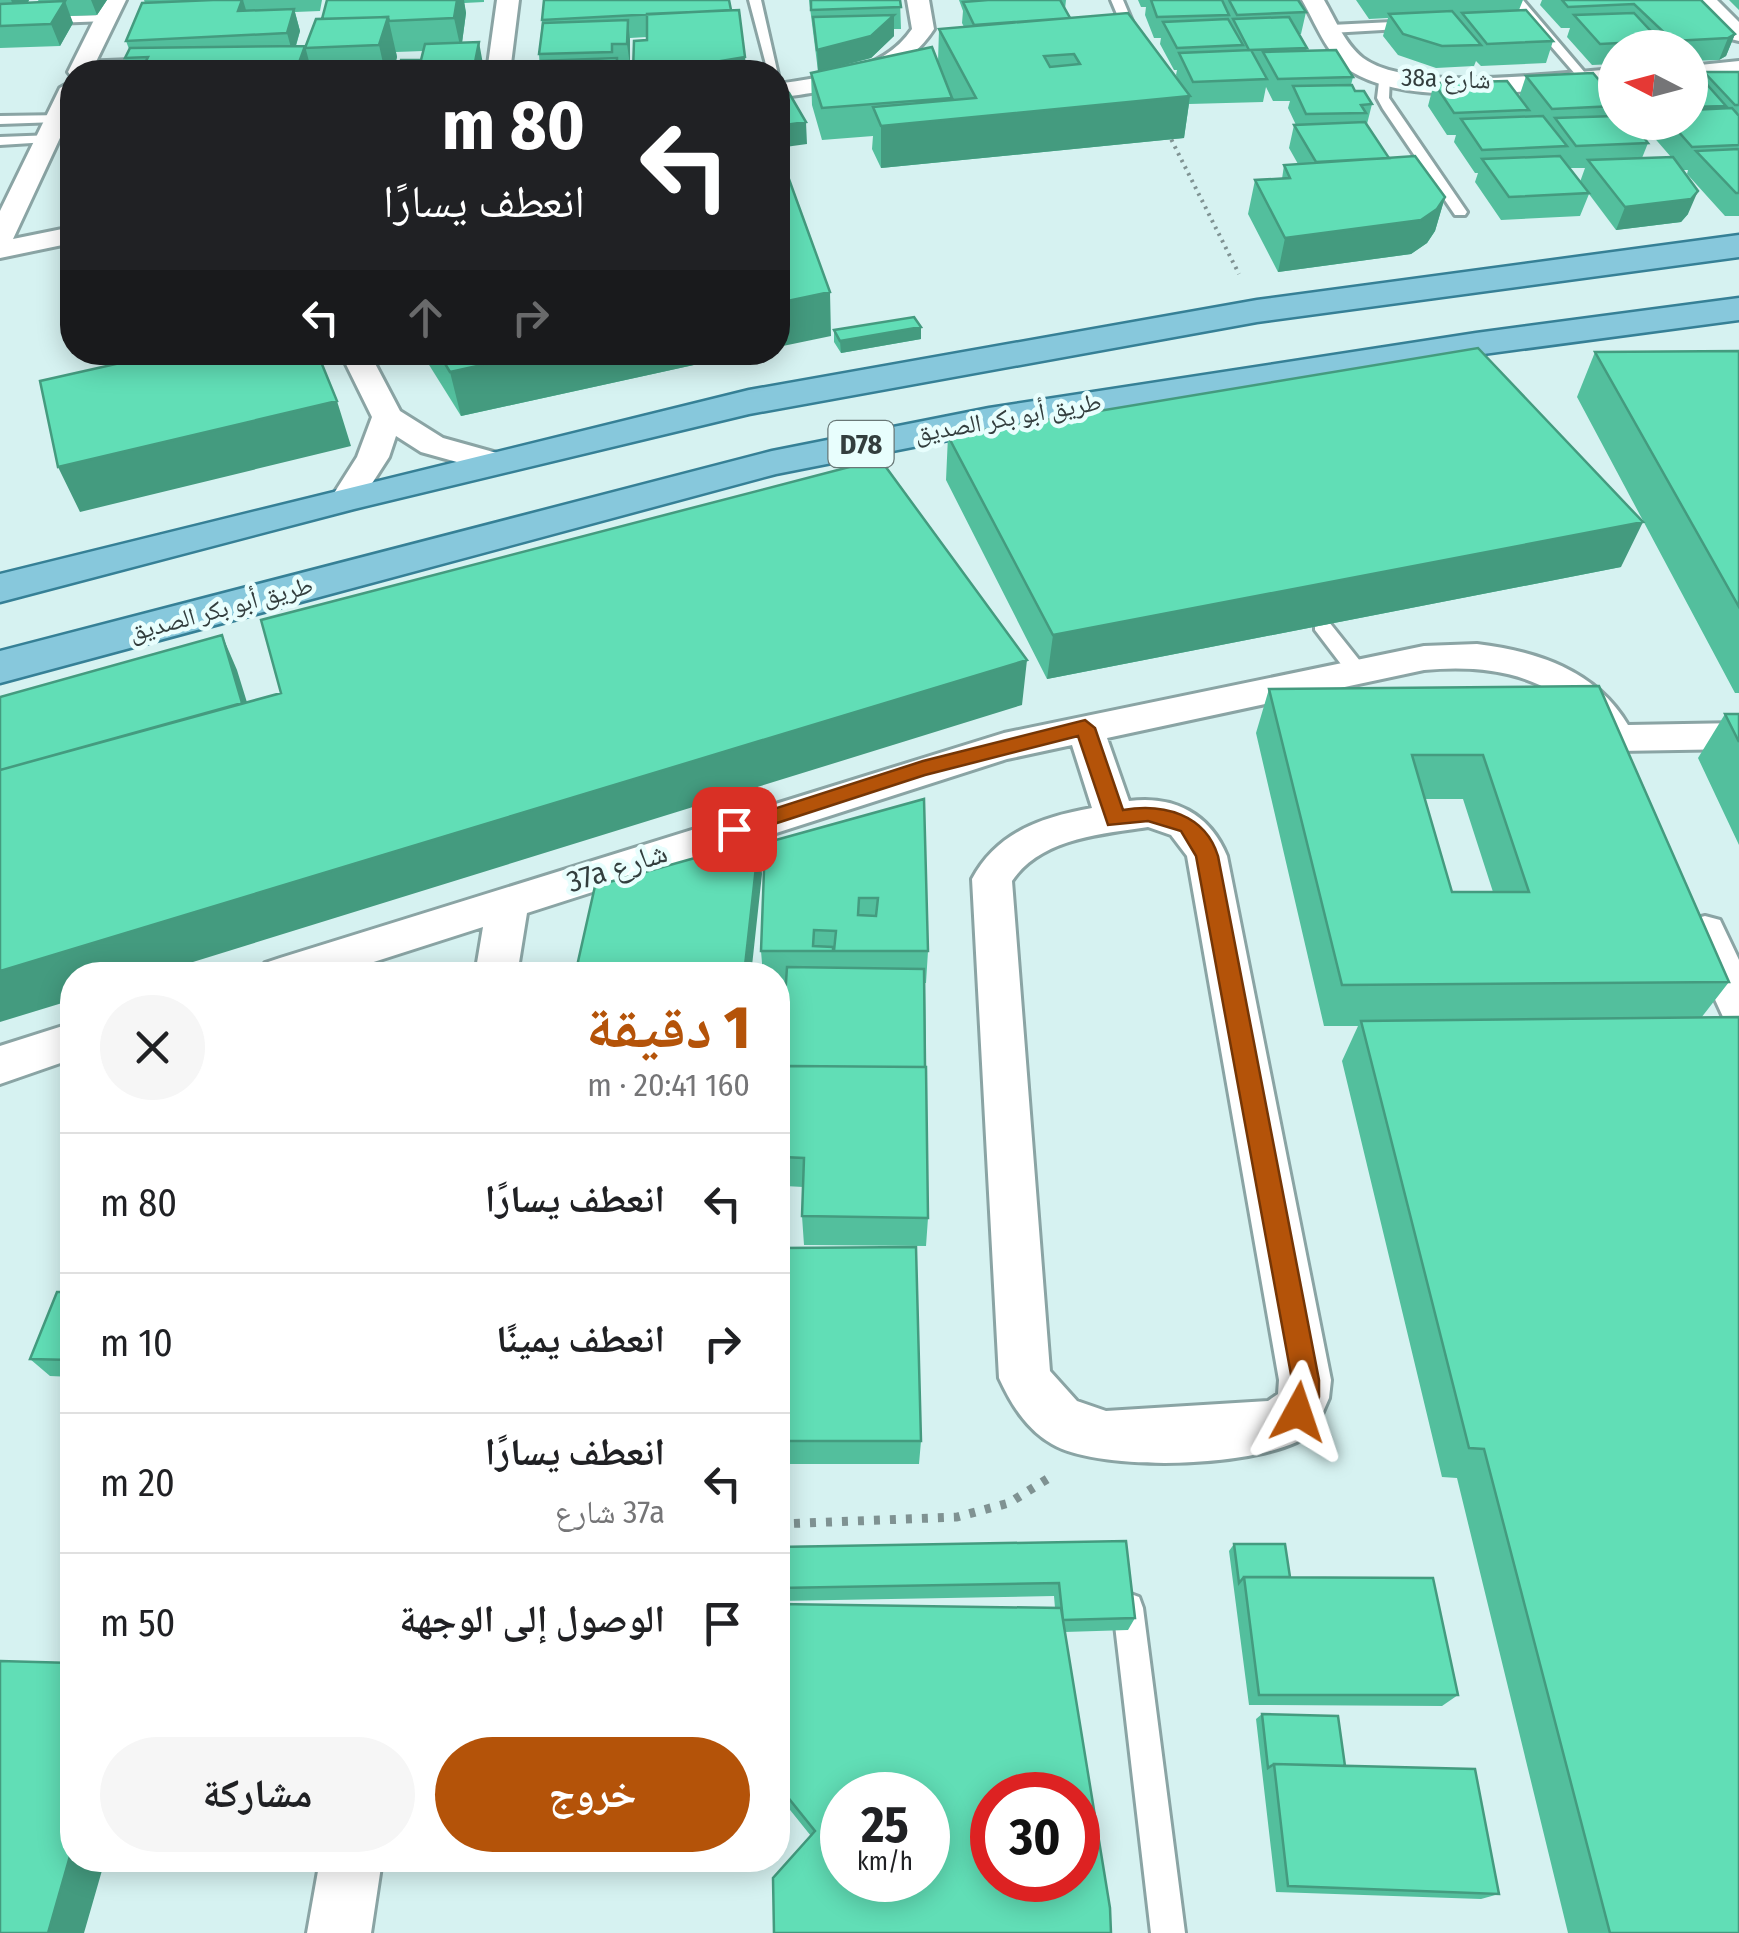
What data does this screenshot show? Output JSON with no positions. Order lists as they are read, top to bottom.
{
  "streets": {
    "main road": ["طريق أبو بكر الصديق", "D78"],
    "street": ["38a شارع", "37a شارع"]
  },
  "north": "left",
  "page": {
    "turn": ["80 m", "انعطف يسارًا"],
    "heading": ["1 دقيقة", "160 m · 20:41"],
    "list": [
      {
        "name": "انعطف يسارًا",
        "value": "80 m"
      },
      {
        "name": "انعطف يمينًا",
        "value": "10 m"
      },
      {
        "name": "انعطف يسارًا",
        "note": "37a شارع",
        "value": "20 m"
      },
      {
        "name": "الوصول إلى الوجهة",
        "value": "50 m"
      }
    ],
    "buttons": ["خروج", "مشاركة"],
    "speed": "25 km/h",
    "limit": "30"
  }
}
